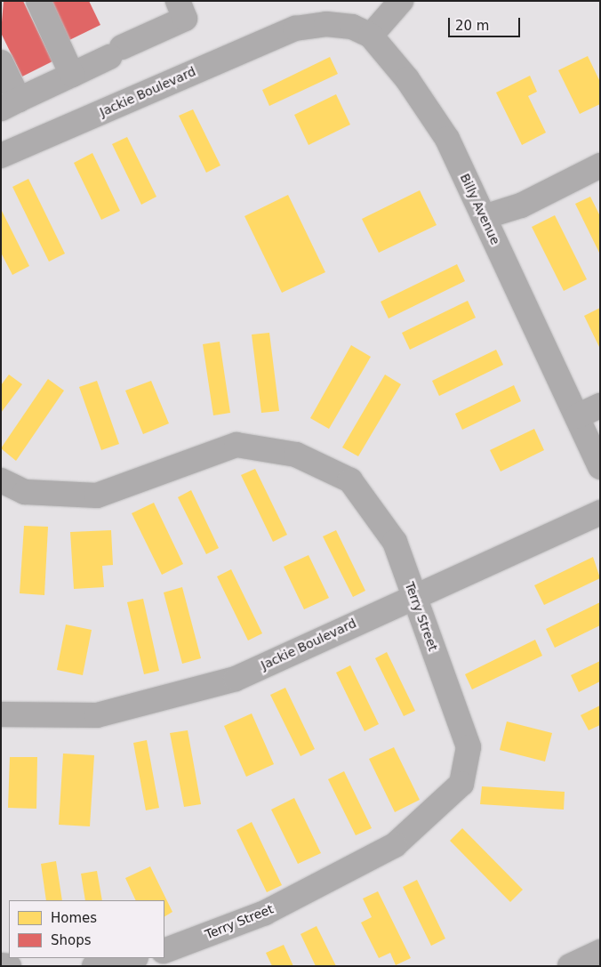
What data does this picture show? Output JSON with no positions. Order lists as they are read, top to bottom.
{
  "streets": {
    "street": ["Jackie Boulevard", "Billy Avenue", "Terry Street"]
  },
  "crossings": [
    ["Jackie Boulevard", "Billy Avenue"],
    ["Jackie Boulevard", "Terry Street"]
  ],
  "legend": ["Homes", "Shops"],
  "scale_bar": "20 m"
}
